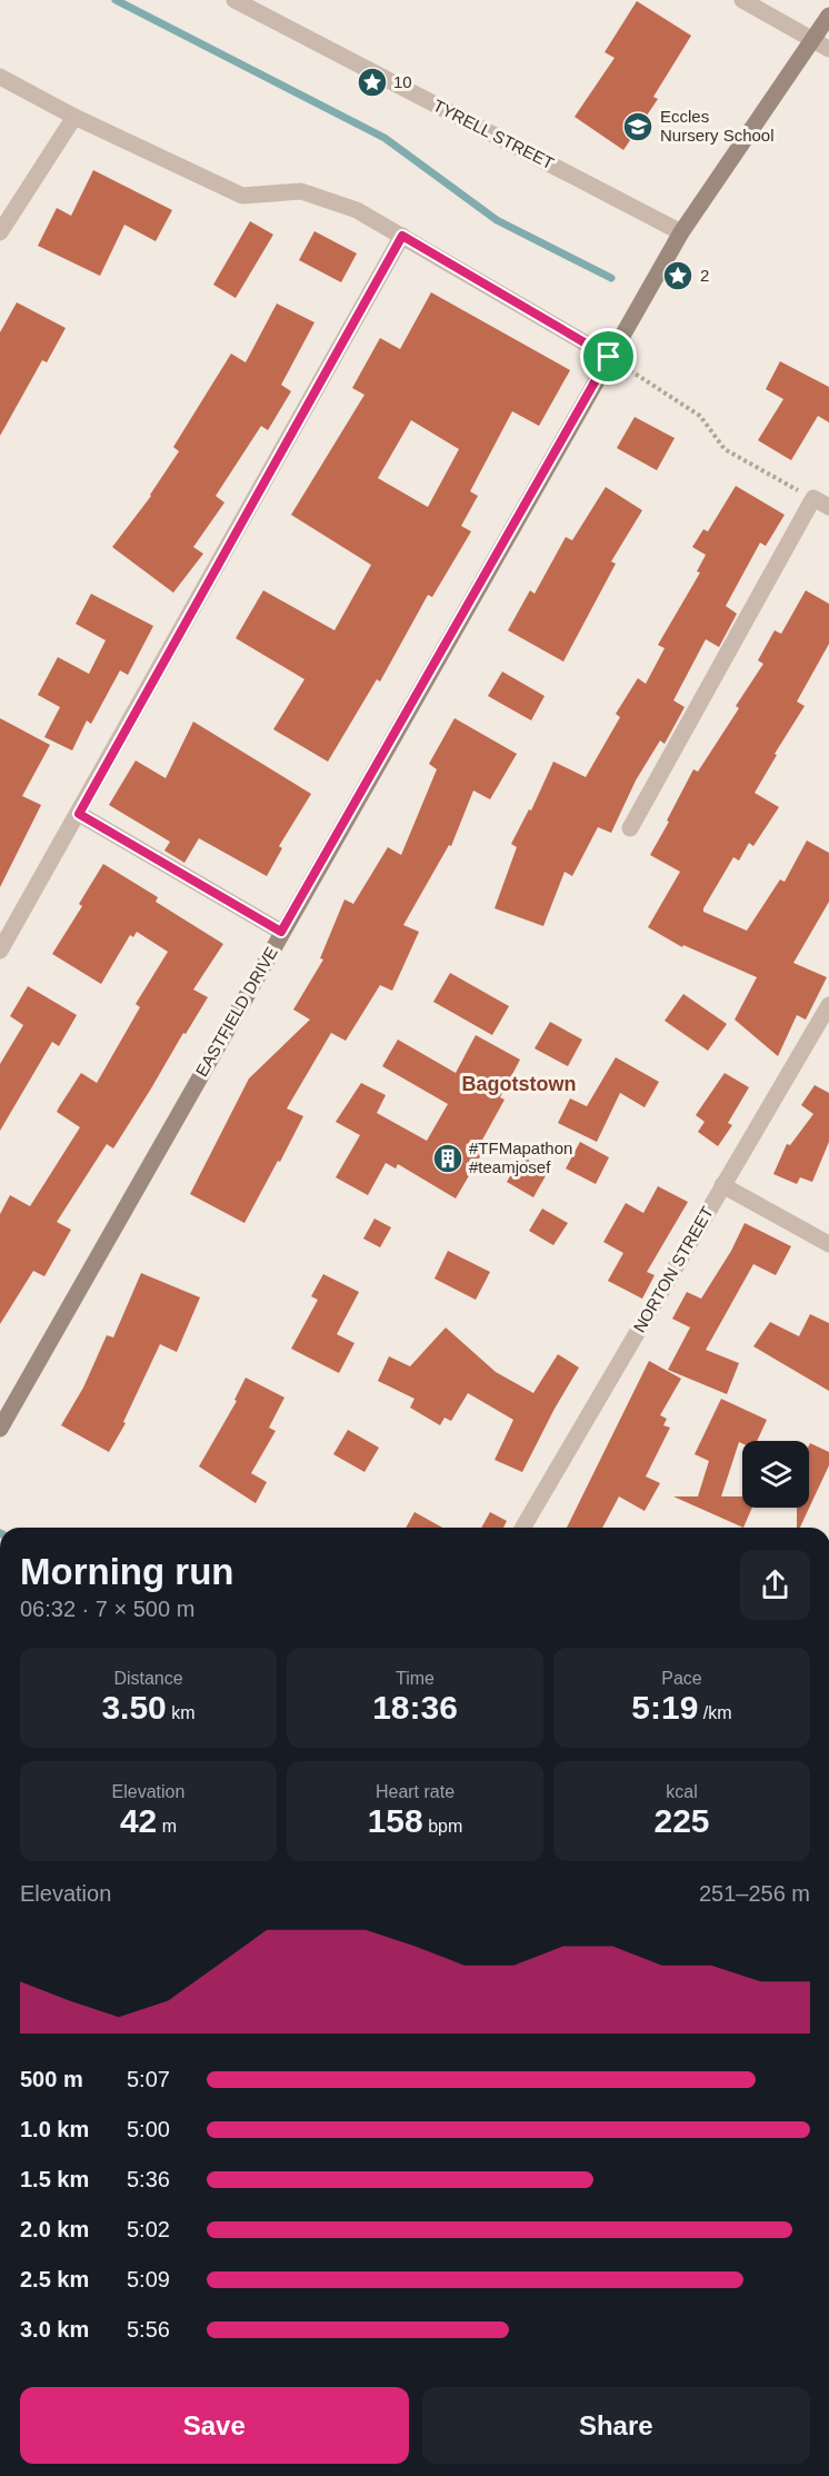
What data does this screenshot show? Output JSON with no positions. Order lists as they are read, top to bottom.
{
  "streets": {
    "street": ["TYRELL STREET", "EASTFIELD DRIVE", "NORTON STREET"]
  },
  "crossings": [
    ["TYRELL STREET", "EASTFIELD DRIVE"]
  ],
  "districts": ["Bagotstown"],
  "places": {
    "place": ["10", "2"],
    "school or university": ["Eccles Nursery School"],
    "building": ["#TFMapathon #teamjosef"]
  },
  "page": {
    "heading": ["Morning run", "06:32 · 7 × 500 m"],
    "stats": [
      ["Distance", "3.50 km"],
      ["Time", "18:36"],
      ["Pace", "5:19 /km"],
      ["Elevation", "42 m"],
      ["Heart rate", "158 bpm"],
      ["kcal", "225"]
    ],
    "chart": ["Elevation", "251–256 m"],
    "list": [
      {
        "name": "500 m",
        "note": "5:07"
      },
      {
        "name": "1.0 km",
        "note": "5:00"
      },
      {
        "name": "1.5 km",
        "note": "5:36"
      },
      {
        "name": "2.0 km",
        "note": "5:02"
      },
      {
        "name": "2.5 km",
        "note": "5:09"
      },
      {
        "name": "3.0 km",
        "note": "5:56"
      }
    ],
    "buttons": ["Save", "Share"]
  }
}
